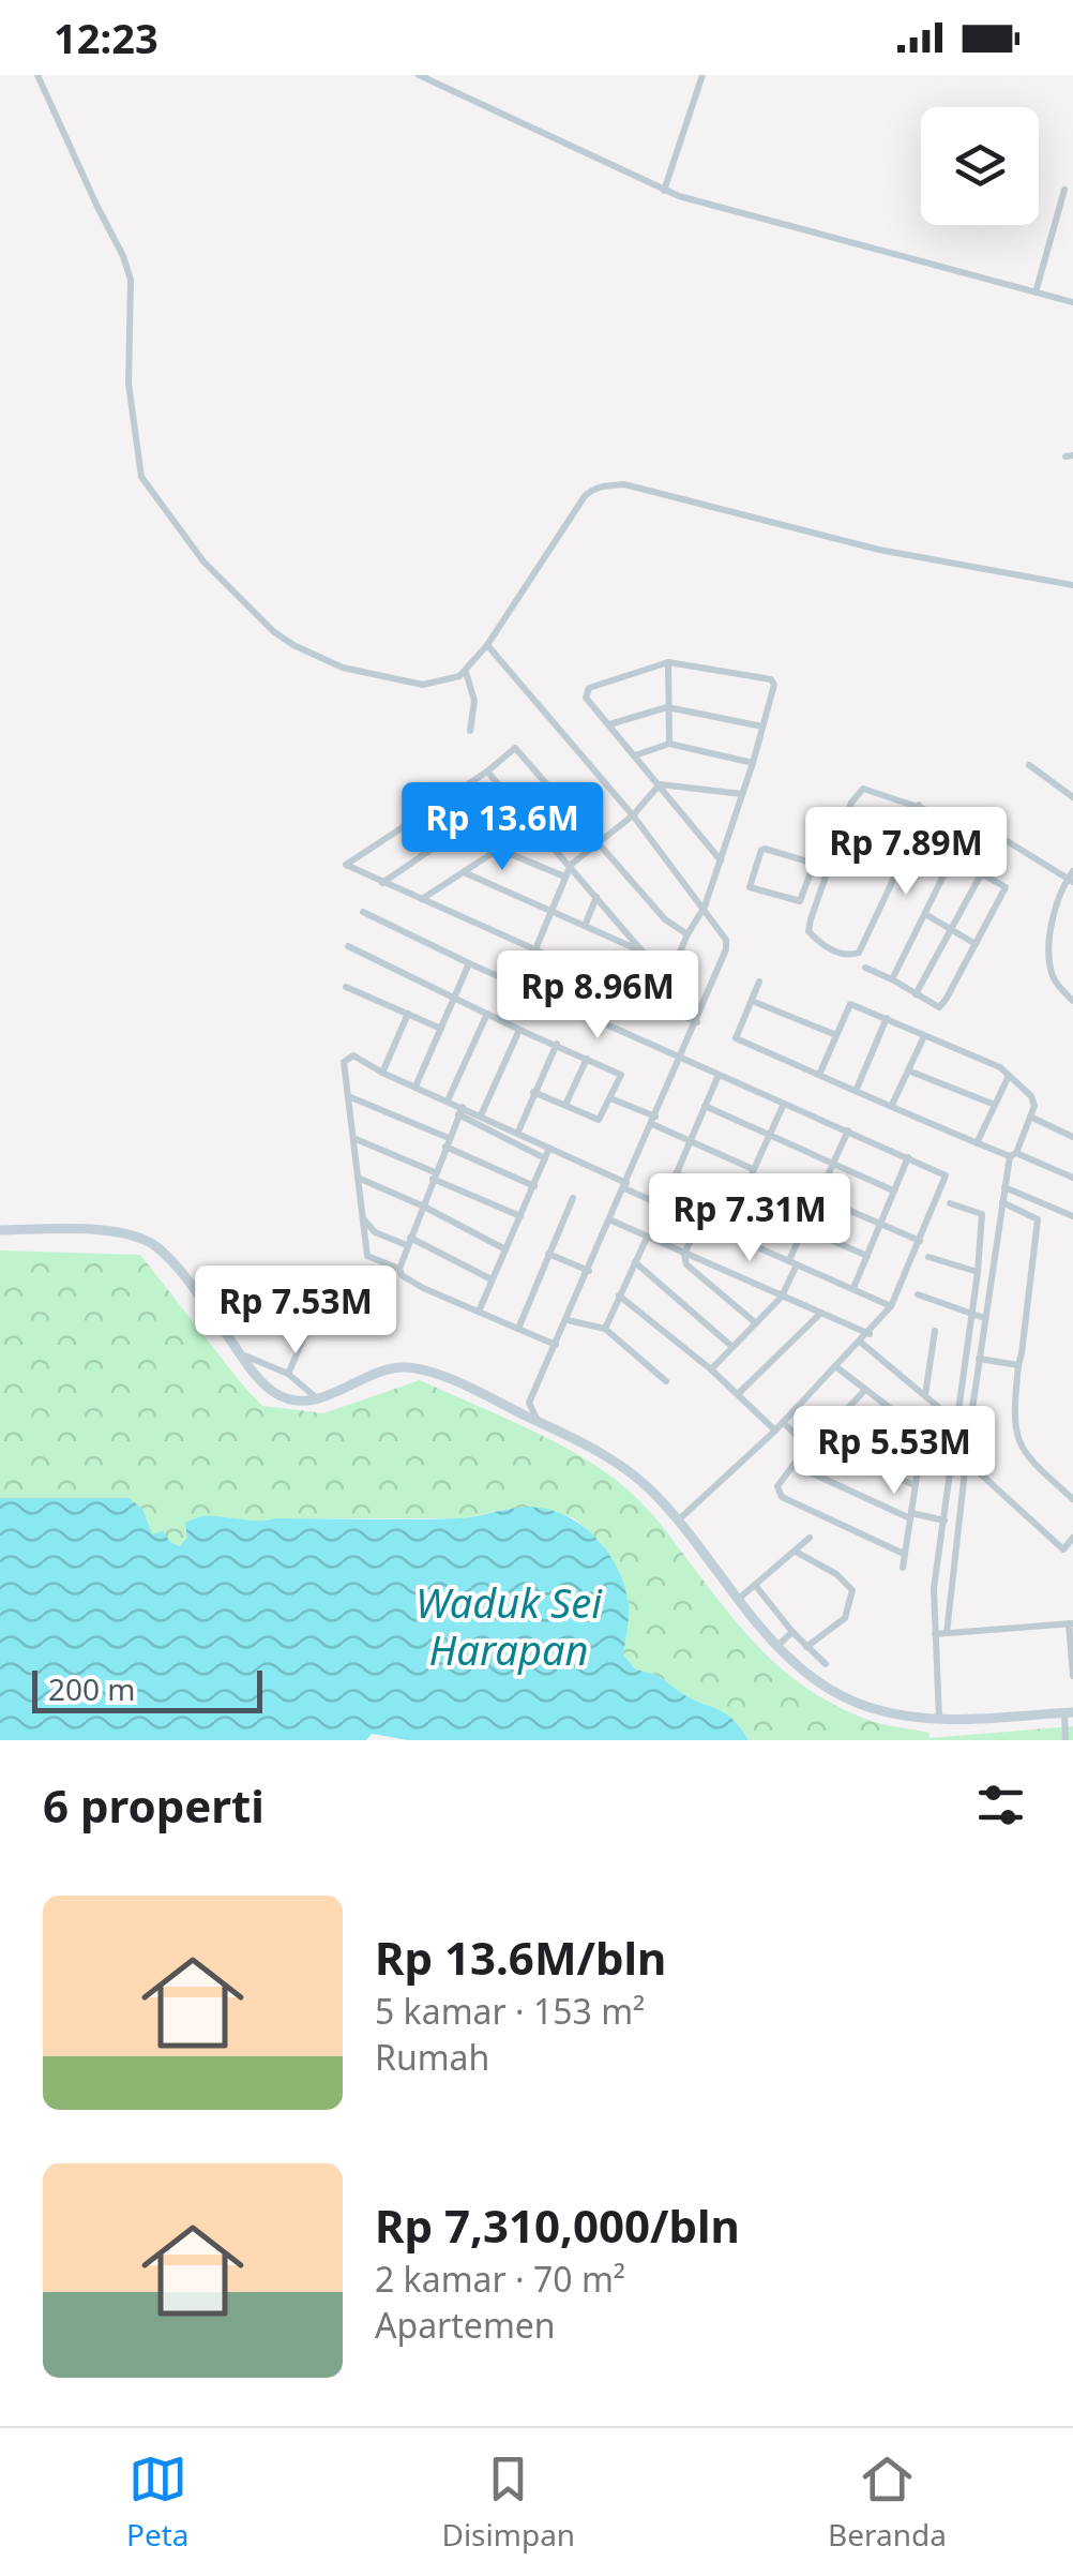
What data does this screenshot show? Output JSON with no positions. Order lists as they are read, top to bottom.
{
  "water": ["Waduk Sei Harapan"],
  "scale_bar": "200 m",
  "page": {
    "status": "12:23",
    "price": [
      "Rp 13.6M",
      "Rp 7.89M",
      "Rp 8.96M",
      "Rp 7.31M",
      "Rp 7.53M",
      "Rp 5.53M"
    ],
    "scale": "200 m",
    "heading": "6 properti",
    "list": [
      {
        "name": "Rp 13.6M/bln",
        "note": "5 kamar · 153 m² · Rumah"
      },
      {
        "name": "Rp 7,310,000/bln",
        "note": "2 kamar · 70 m² · Apartemen"
      }
    ],
    "tabs": ["Peta", "Disimpan", "Beranda"]
  }
}
